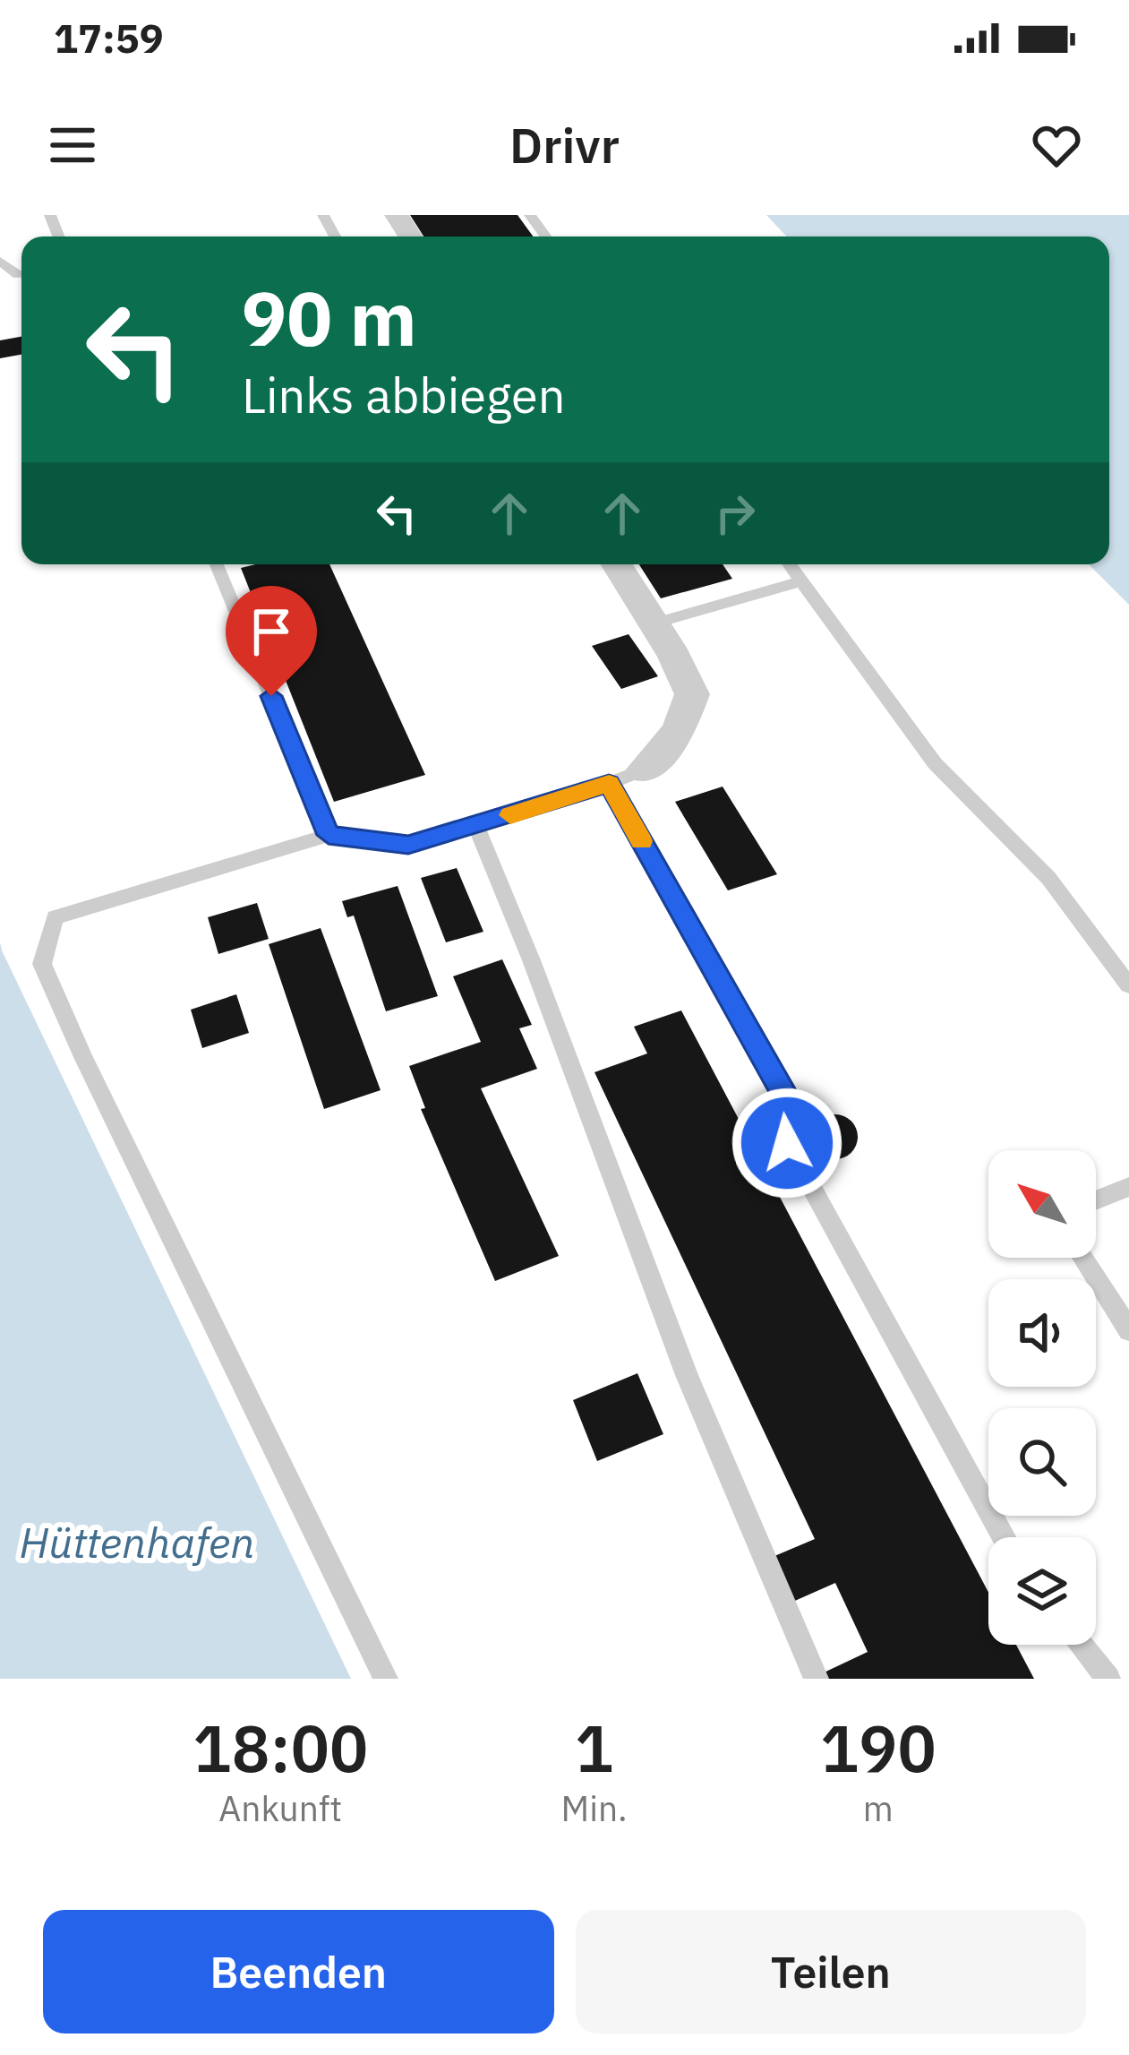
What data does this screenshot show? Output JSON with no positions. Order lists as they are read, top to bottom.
{
  "water": ["Hüttenhafen"],
  "north": "top left",
  "page": {
    "status": "17:59",
    "header": "Drivr",
    "turn": ["90 m", "Links abbiegen"],
    "eta": [
      "18:00",
      "Ankunft",
      "1",
      "Min.",
      "190",
      "m"
    ],
    "buttons": ["Beenden", "Teilen"]
  }
}
